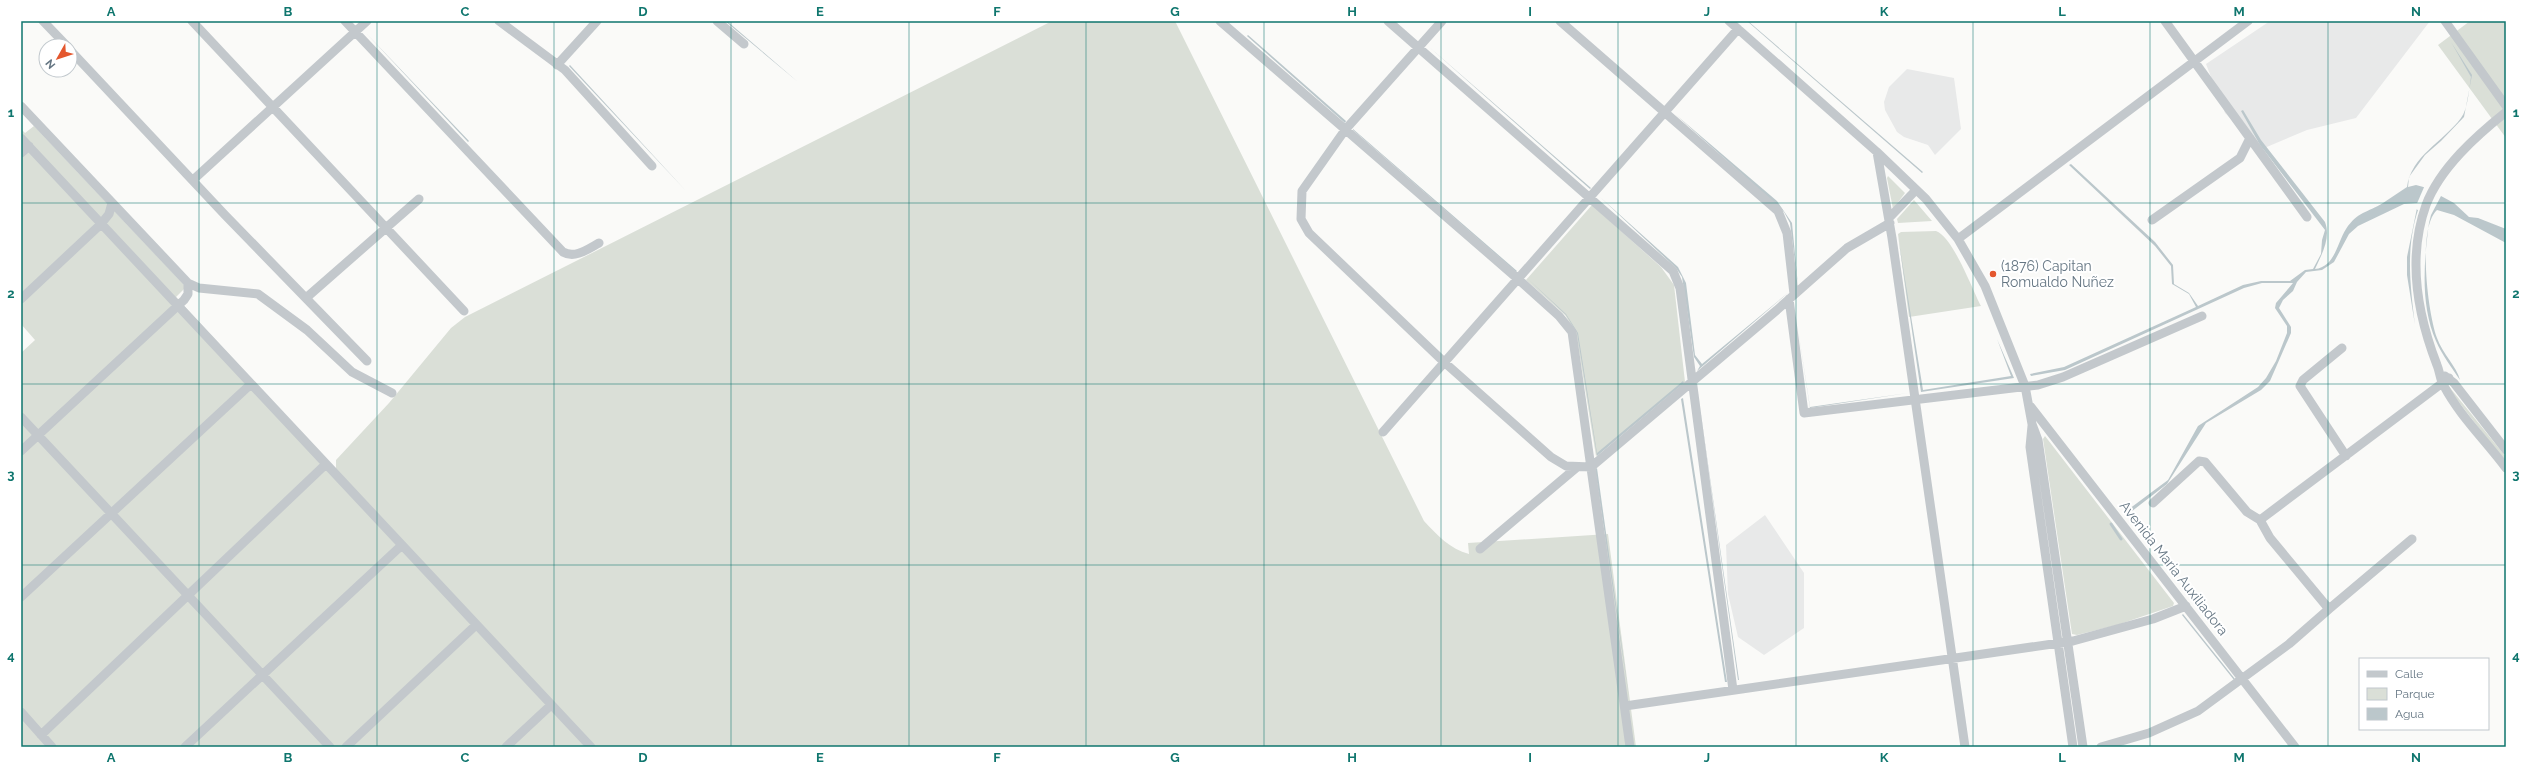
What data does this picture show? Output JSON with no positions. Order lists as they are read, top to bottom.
{
  "streets": {
    "street": ["Avenida Maria Auxiliadora"]
  },
  "places": ["(1876) Capitan Romualdo Nuñez"],
  "legend": ["Calle", "Parque", "Agua"],
  "north": "bottom left",
  "grid": {
    "columns": [
      "A",
      "B",
      "C",
      "D",
      "E",
      "F",
      "G",
      "H",
      "I",
      "J",
      "K",
      "L",
      "M",
      "N"
    ],
    "rows": [
      "1",
      "2",
      "3",
      "4"
    ]
  }
}
